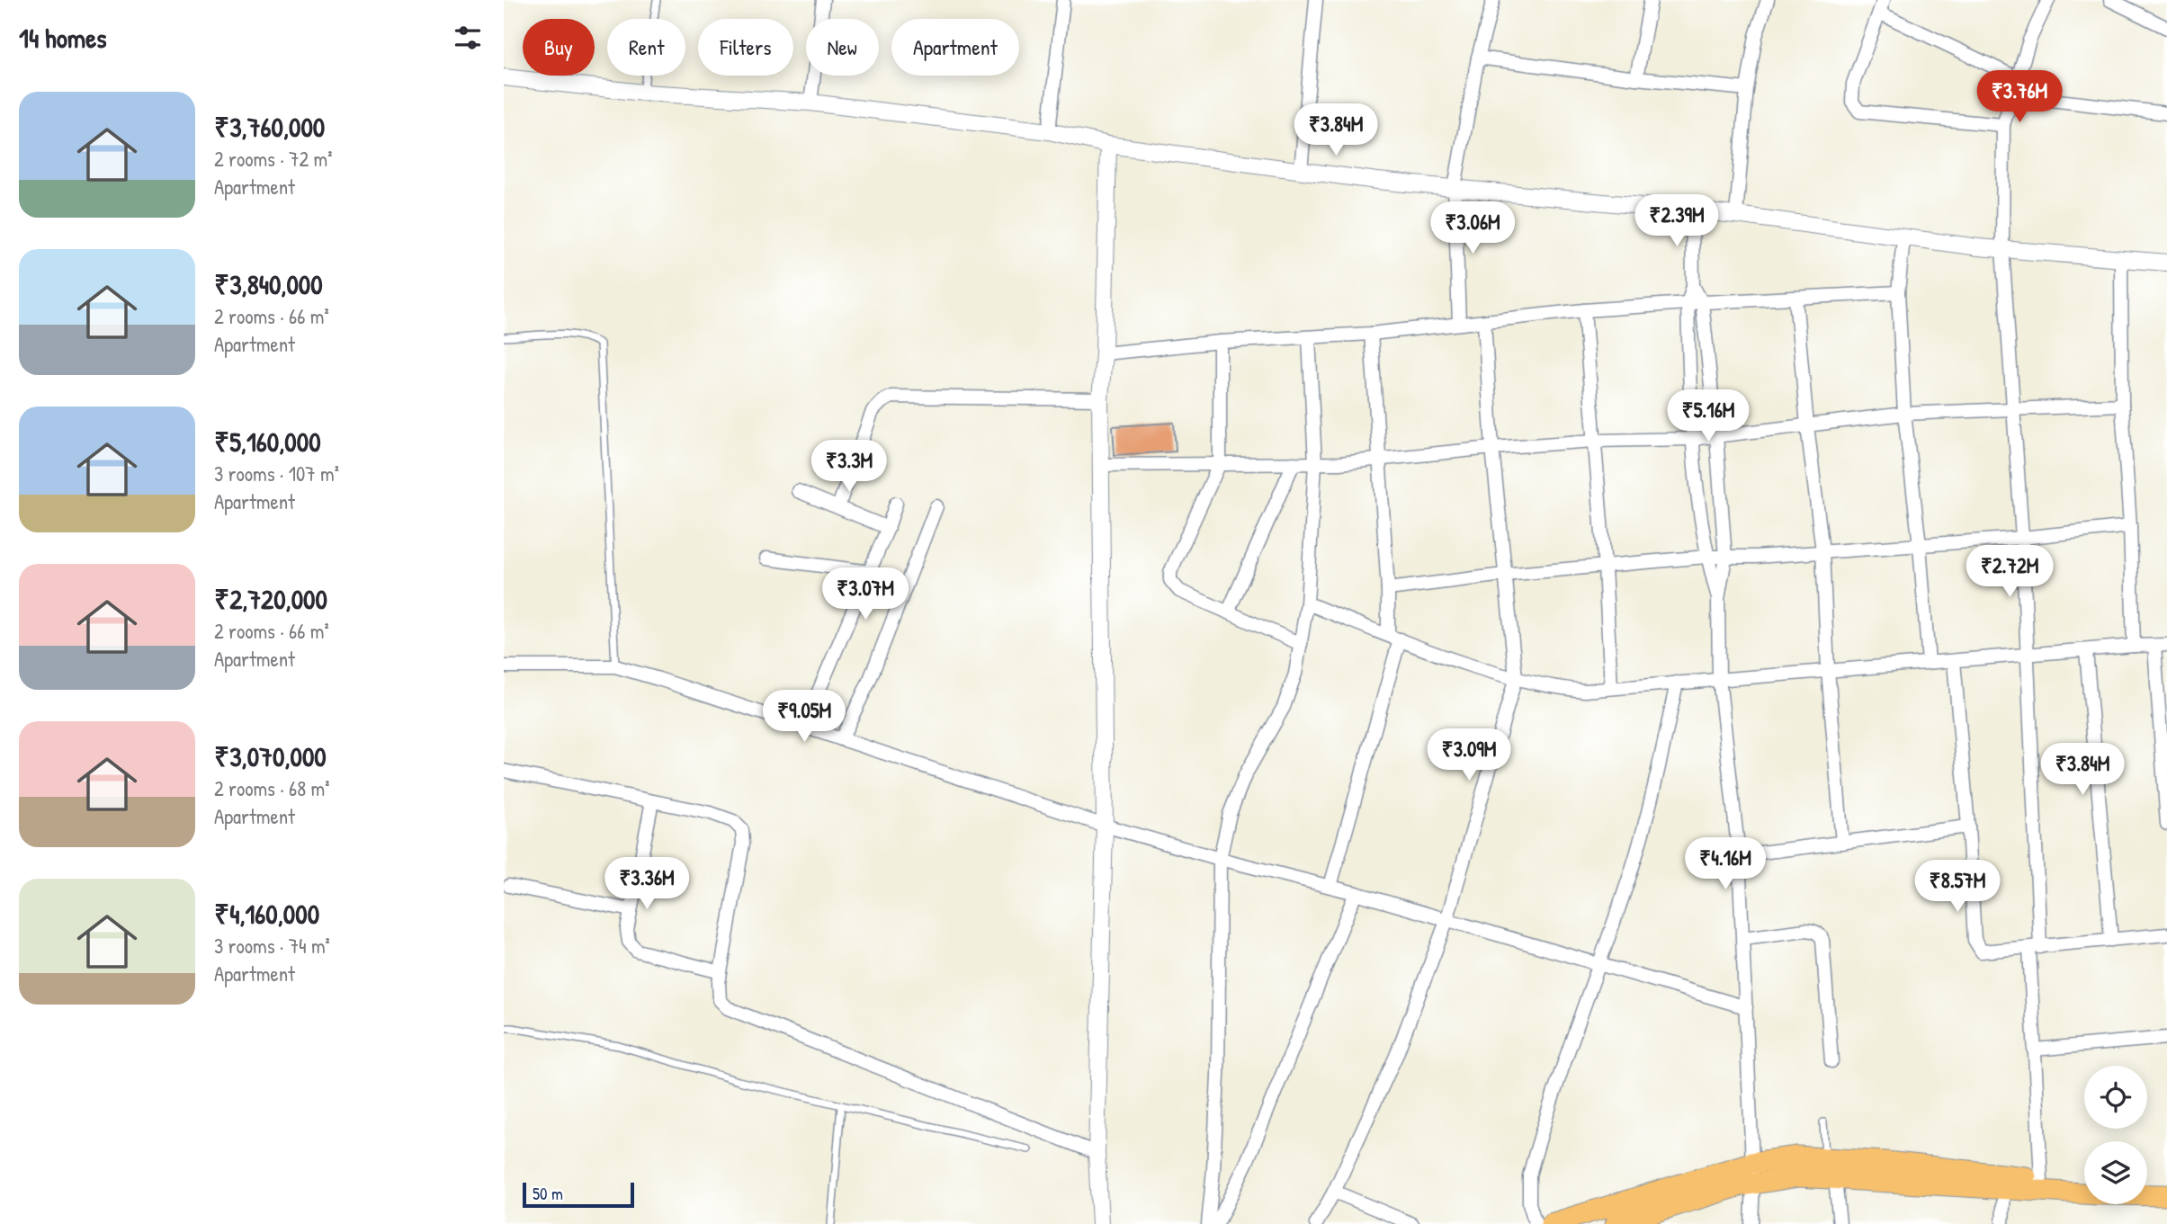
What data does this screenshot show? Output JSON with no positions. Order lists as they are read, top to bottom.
{
  "scale_bar": "50 m",
  "page": {
    "heading": "14 homes",
    "chip": [
      "Buy",
      "Rent",
      "Filters",
      "New",
      "Apartment"
    ],
    "price": [
      "₹3.76M",
      "₹3.84M",
      "₹2.39M",
      "₹3.06M",
      "₹5.16M",
      "₹3.3M",
      "₹2.72M",
      "₹3.07M",
      "₹9.05M",
      "₹3.09M",
      "₹3.84M",
      "₹4.16M",
      "₹3.36M",
      "₹8.57M"
    ],
    "list": [
      {
        "name": "₹3,760,000",
        "note": "2 rooms · 72 m² · Apartment"
      },
      {
        "name": "₹3,840,000",
        "note": "2 rooms · 66 m² · Apartment"
      },
      {
        "name": "₹5,160,000",
        "note": "3 rooms · 107 m² · Apartment"
      },
      {
        "name": "₹2,720,000",
        "note": "2 rooms · 66 m² · Apartment"
      },
      {
        "name": "₹3,070,000",
        "note": "2 rooms · 68 m² · Apartment"
      },
      {
        "name": "₹4,160,000",
        "note": "3 rooms · 74 m² · Apartment"
      }
    ],
    "scale": "50 m"
  }
}
